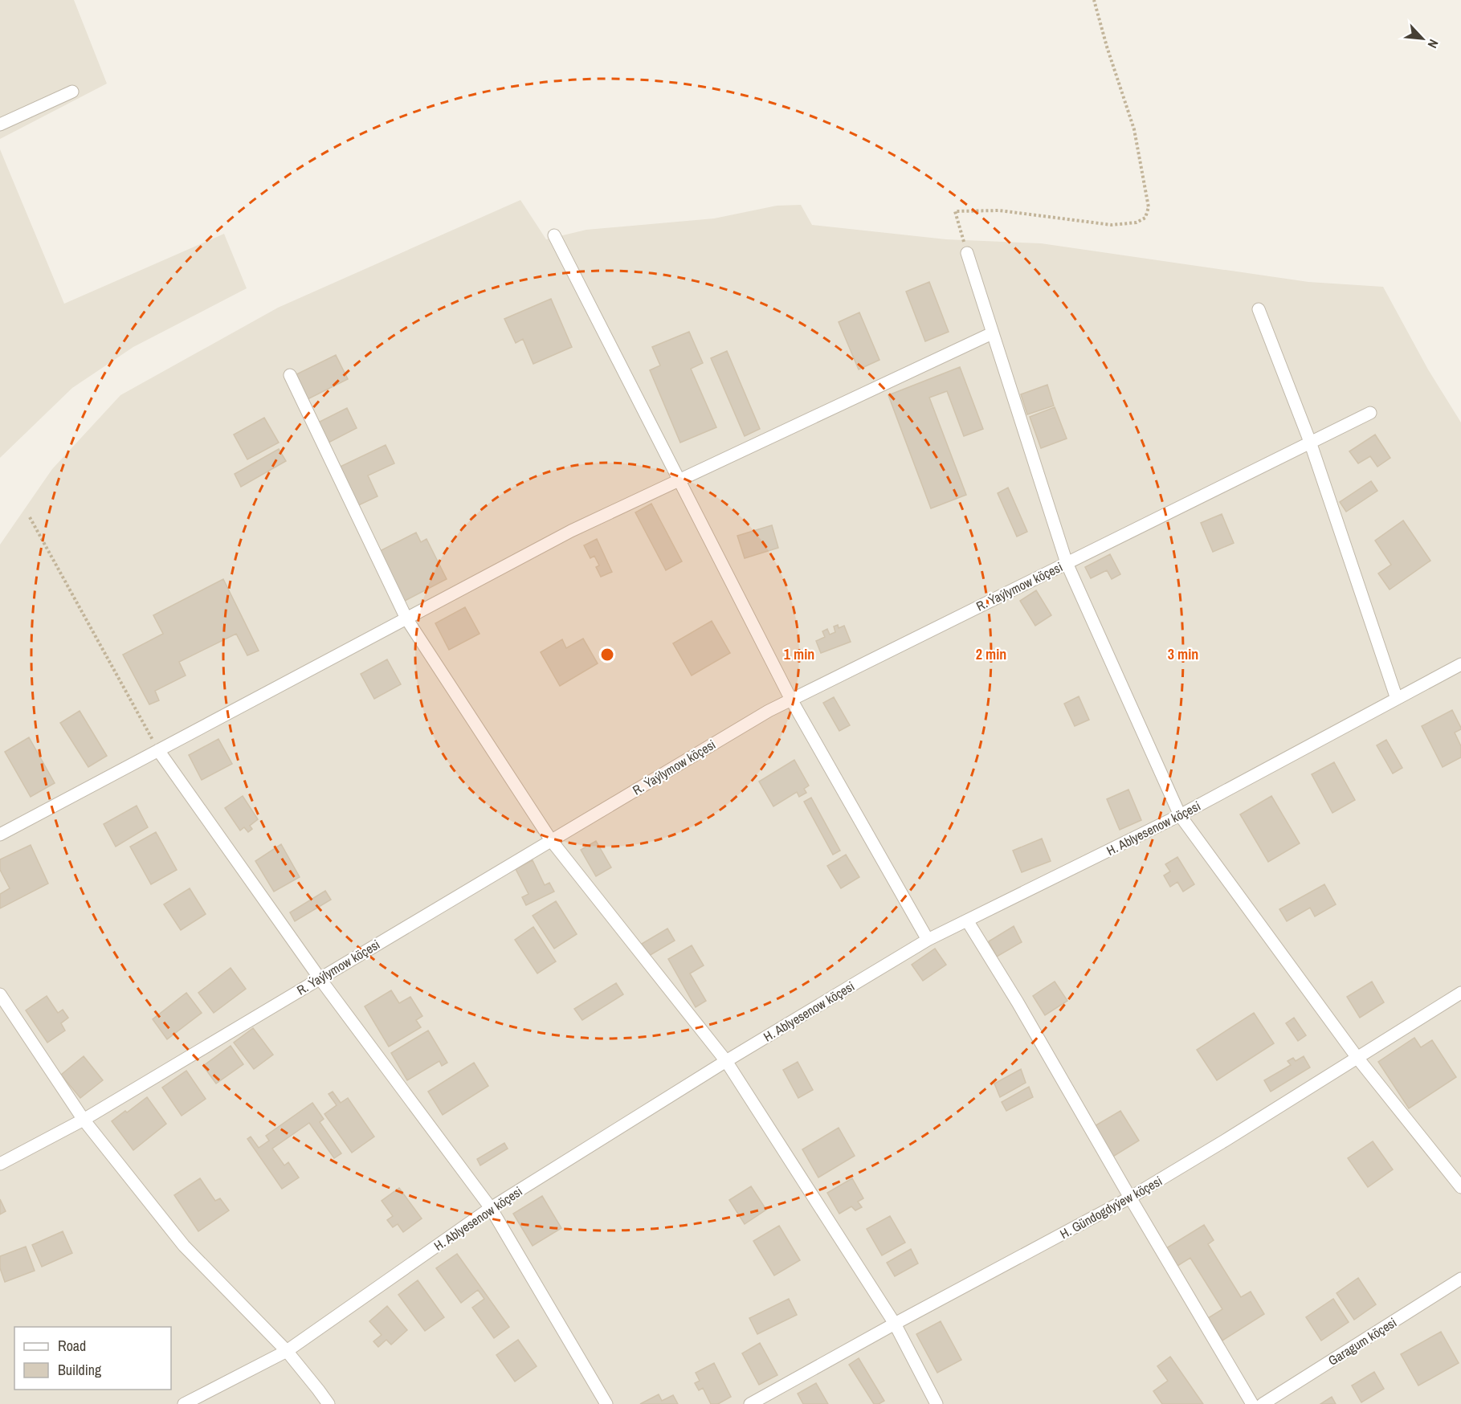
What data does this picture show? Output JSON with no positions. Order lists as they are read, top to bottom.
{
  "streets": {
    "street": [
      "R. Ýaýlymow köçesi",
      "H. Ablyesenow köçesi",
      "H. Gündogdyýew köçesi",
      "Garagum köçesi"
    ]
  },
  "legend": ["Road", "Building"],
  "north": "bottom right",
  "rings": ["1 min", "2 min", "3 min"]
}
